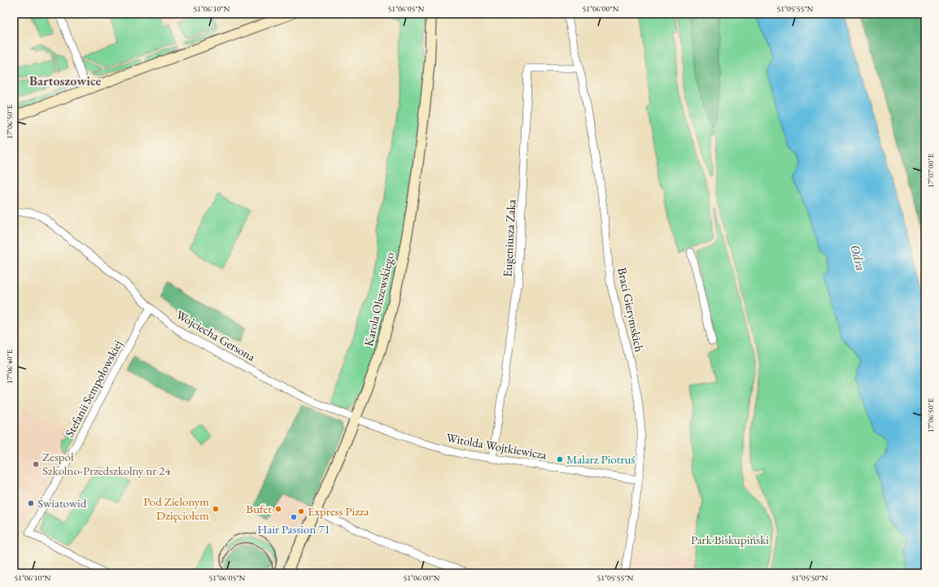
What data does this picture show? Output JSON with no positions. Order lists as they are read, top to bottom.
{
  "streets": {
    "street": [
      "Eugeniusza Zaka",
      "Karola Olszewskiego",
      "Braci Gierymskich",
      "Wojciecha Gersona",
      "Stefanii Sempołowskiej",
      "Witolda Wojtkiewicza"
    ]
  },
  "crossings": [
    ["Eugeniusza Zaka", "Braci Gierymskich"],
    ["Eugeniusza Zaka", "Witolda Wojtkiewicza"],
    ["Karola Olszewskiego", "Wojciecha Gersona"],
    ["Karola Olszewskiego", "Witolda Wojtkiewicza"],
    ["Braci Gierymskich", "Witolda Wojtkiewicza"],
    ["Wojciecha Gersona", "Stefanii Sempołowskiej"],
    ["Wojciecha Gersona", "Witolda Wojtkiewicza"]
  ],
  "districts": ["Bartoszowice"],
  "water": ["Odra"],
  "parks": ["Park Biskupiński"],
  "places": [
    "Malarz Piotruś",
    "Zespół Szkolno-Przedszkolny nr 24",
    "Światowid",
    "Pod Zielonym Dzięciołem",
    "Bufet",
    "Express Pizza",
    "Hair Passion 71"
  ],
  "coordinates": [
    "51°06'10\"N",
    "51°06'05\"N",
    "51°06'00\"N",
    "51°05'55\"N",
    "17°06'50\"E",
    "17°07'00\"E",
    "17°06'40\"E",
    "51°05'50\"N"
  ]
}
